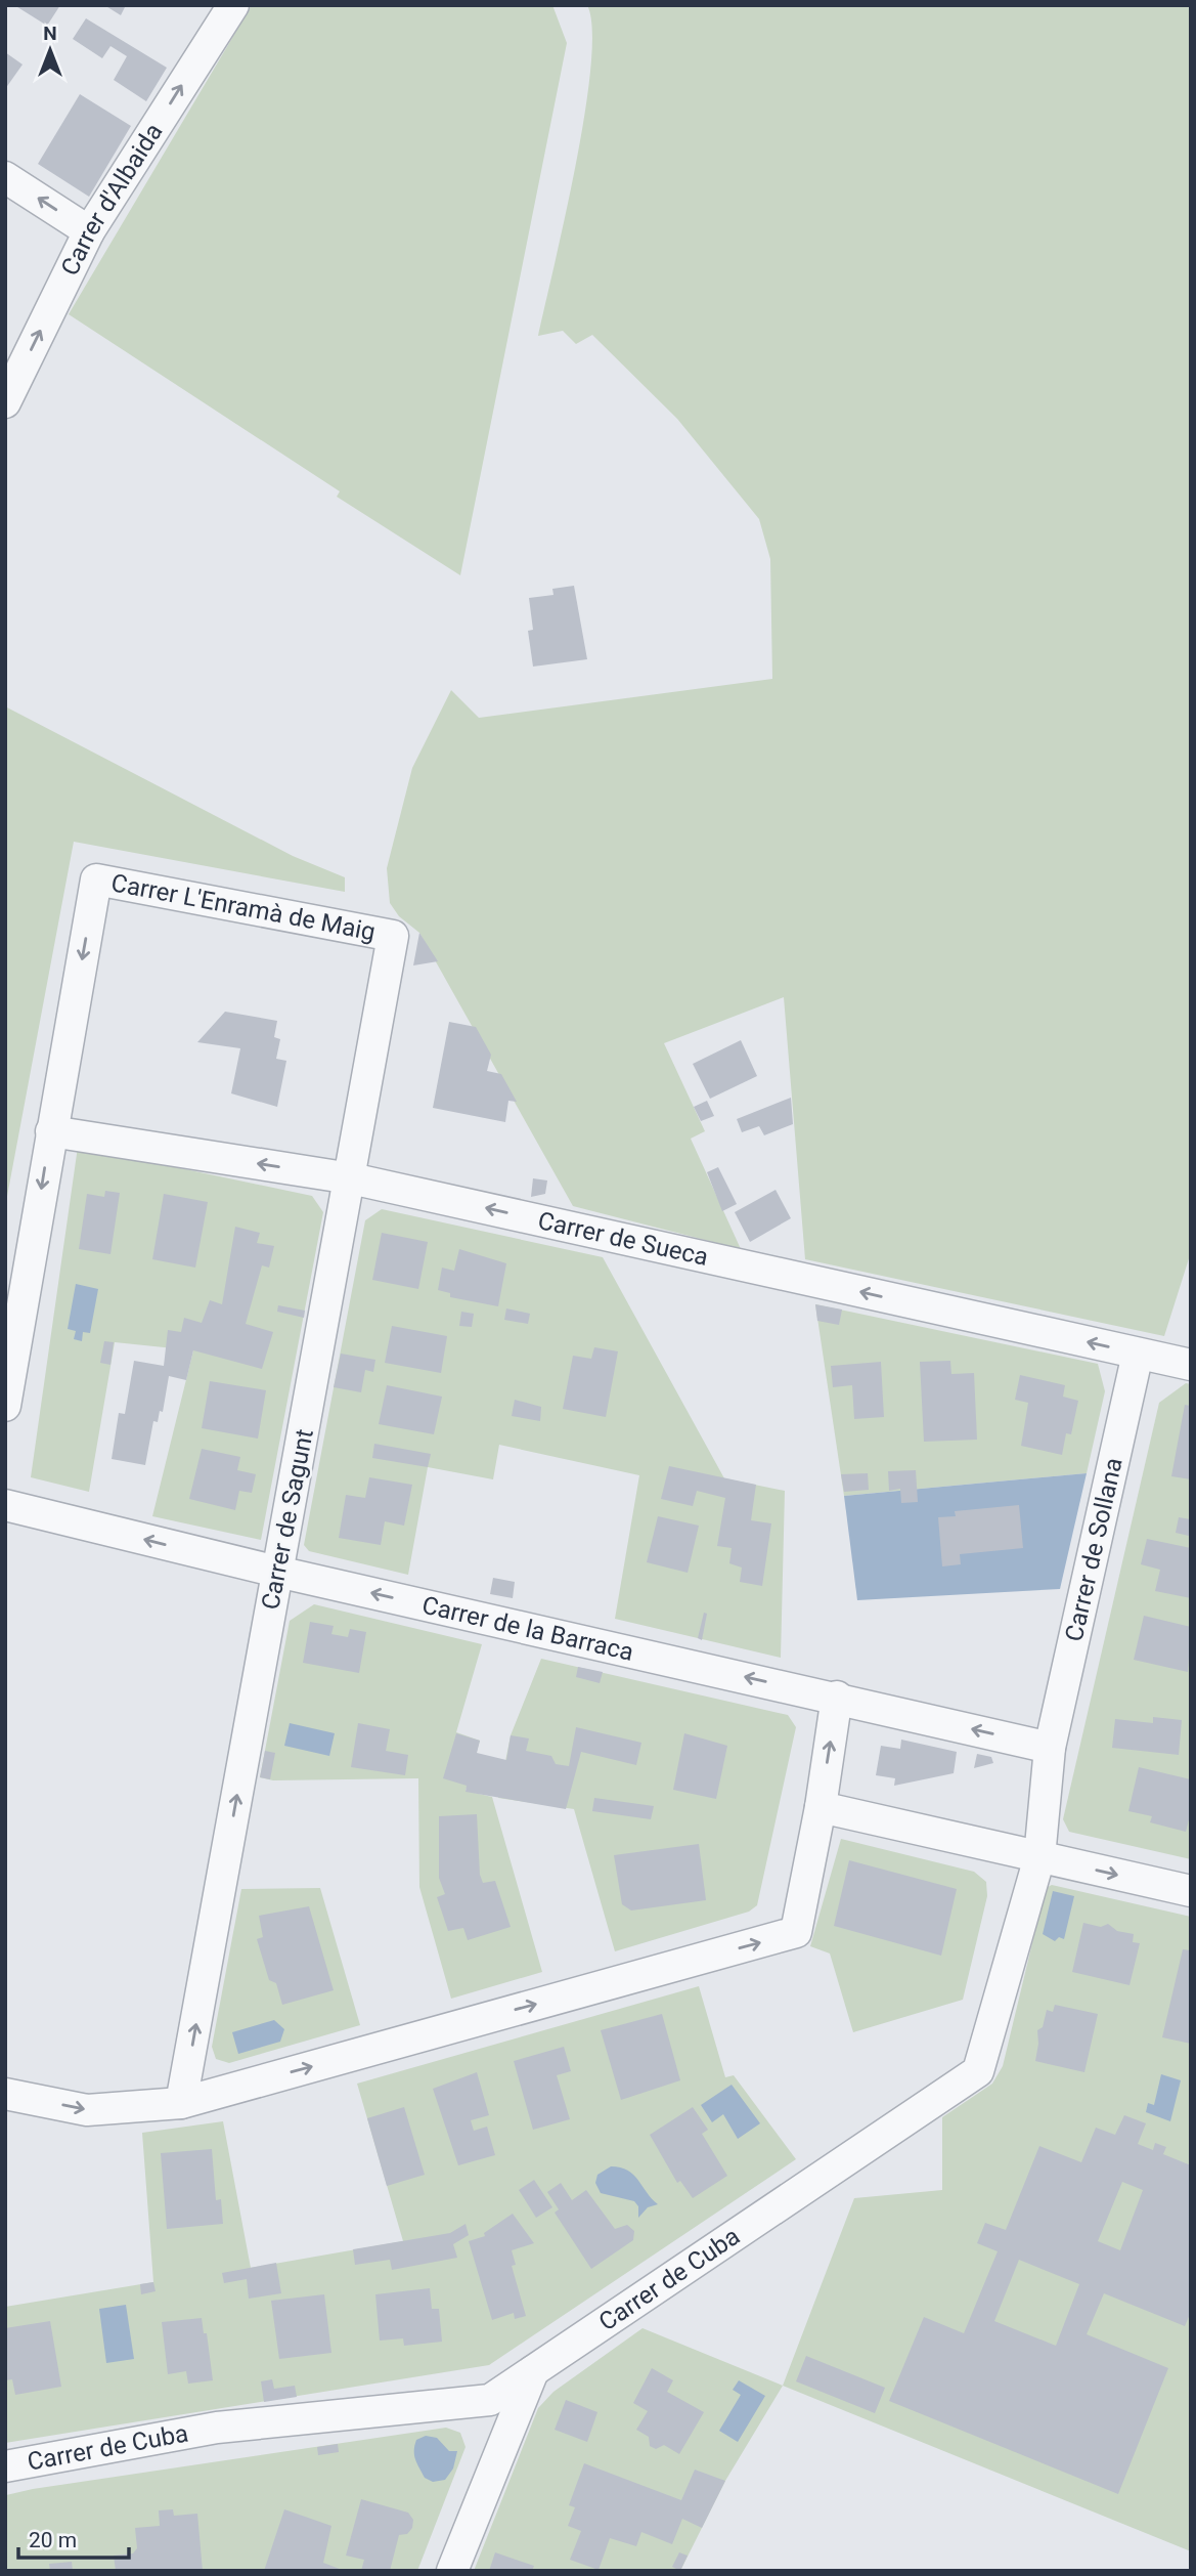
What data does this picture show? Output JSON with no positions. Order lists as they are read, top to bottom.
{
  "streets": {
    "street": [
      "Carrer d'Albaida",
      "Carrer L'Enramà de Maig",
      "Carrer de Sueca",
      "Carrer de Sagunt",
      "Carrer de Sollana",
      "Carrer de la Barraca",
      "Carrer de Cuba"
    ]
  },
  "crossings": [
    ["Carrer L'Enramà de Maig", "Carrer de Sueca"],
    ["Carrer L'Enramà de Maig", "Carrer de Sagunt"],
    ["Carrer de Sueca", "Carrer de Sagunt"],
    ["Carrer de Sueca", "Carrer de Sollana"],
    ["Carrer de Sagunt", "Carrer de la Barraca"],
    ["Carrer de Sollana", "Carrer de la Barraca"],
    ["Carrer de Sollana", "Carrer de Cuba"],
    ["Carrer de la Barraca", "Carrer de Cuba"]
  ],
  "one_way": [
    "Carrer d'Albaida",
    "Carrer de Sueca",
    "Carrer de Sagunt",
    "Carrer de la Barraca"
  ],
  "scale_bar": "20 m",
  "north": "top"
}
